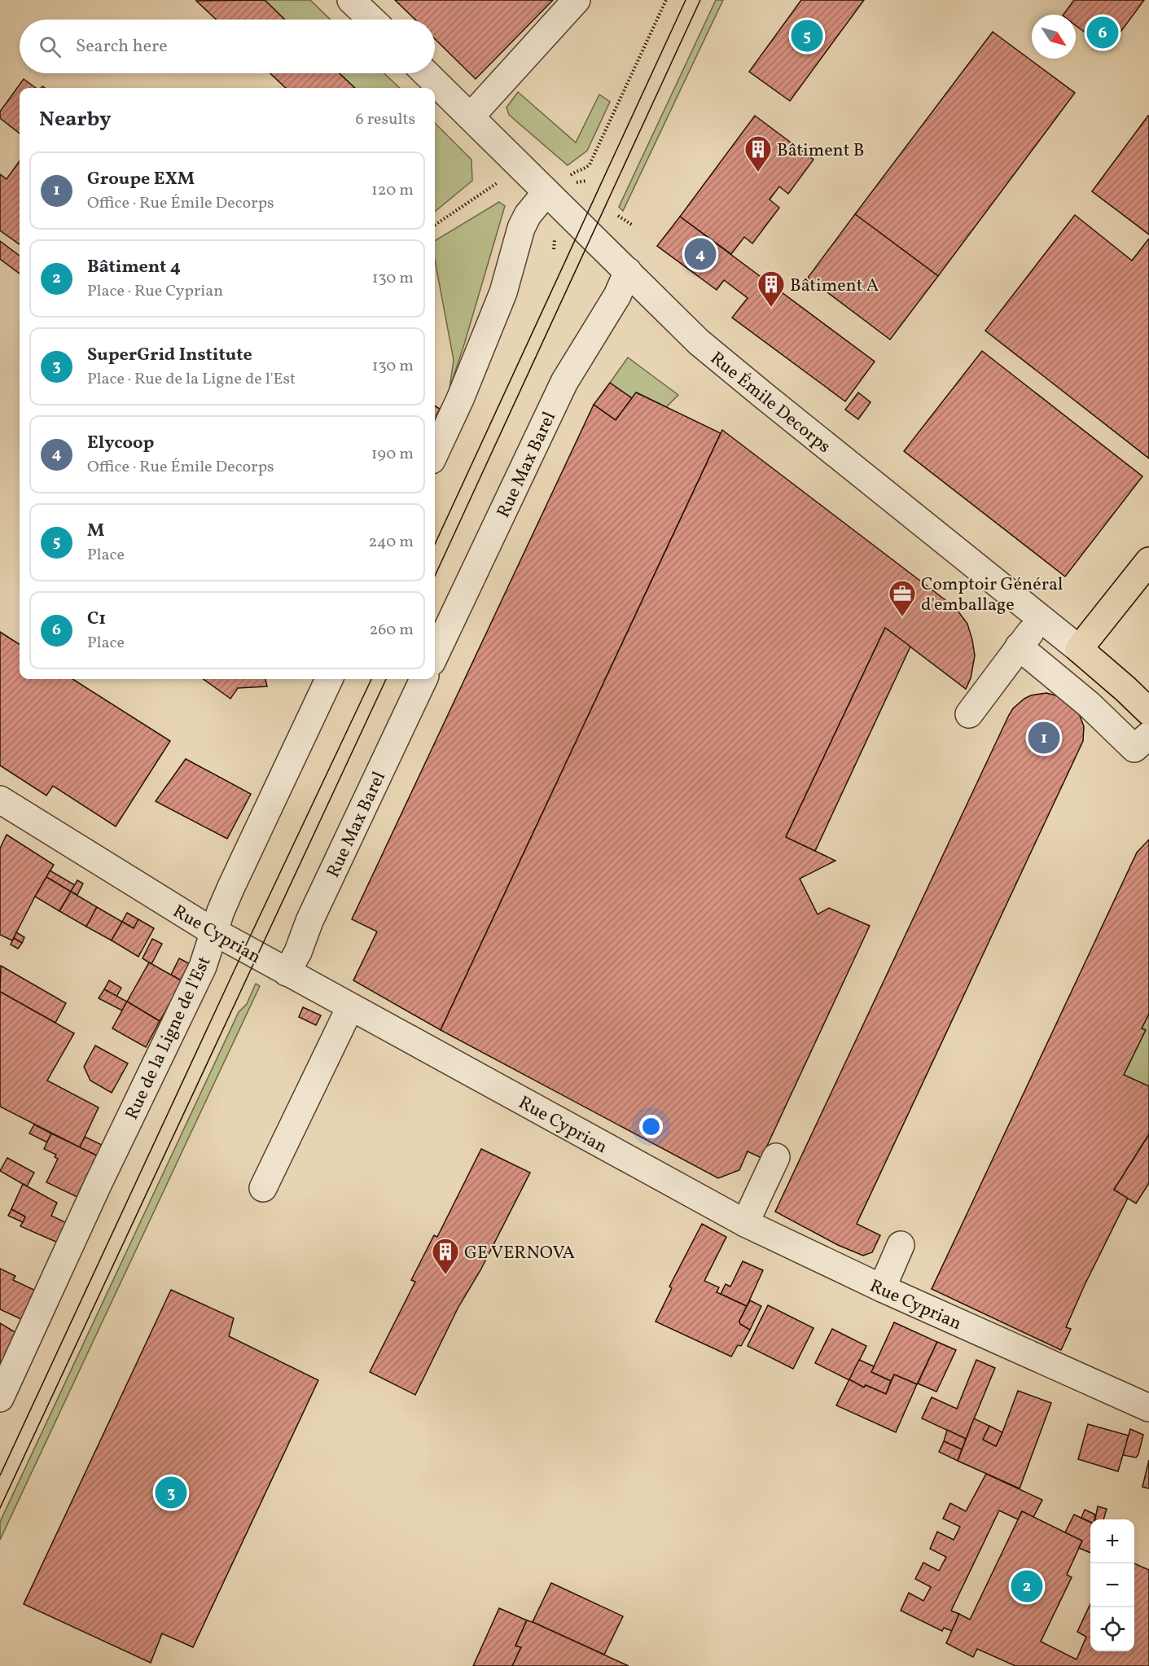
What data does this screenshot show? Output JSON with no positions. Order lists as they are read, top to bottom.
{
  "streets": {
    "main road": ["Rue Émile Decorps"],
    "street": ["Rue Max Barel", "Rue Cyprian", "Rue de la Ligne de l'Est"]
  },
  "crossings": [
    ["Rue Émile Decorps", "Rue Max Barel"],
    ["Rue Max Barel", "Rue Cyprian"],
    ["Rue Cyprian", "Rue de la Ligne de l'Est"]
  ],
  "places": {
    "building": ["Bâtiment B", "Bâtiment A", "GE VERNOVA"],
    "office": ["Comptoir Général d'emballage"]
  },
  "north": "bottom right",
  "page": {
    "pins": [
      "6",
      "5",
      "4",
      "1",
      "3",
      "2"
    ],
    "search": "Search here",
    "heading": ["Nearby", "6 results"],
    "list": [
      {
        "mark": "1",
        "name": "Groupe EXM",
        "note": "Office · Rue Émile Decorps",
        "value": "120 m"
      },
      {
        "mark": "2",
        "name": "Bâtiment 4",
        "note": "Place · Rue Cyprian",
        "value": "130 m"
      },
      {
        "mark": "3",
        "name": "SuperGrid Institute",
        "note": "Place · Rue de la Ligne de l'Est",
        "value": "130 m"
      },
      {
        "mark": "4",
        "name": "Elycoop",
        "note": "Office · Rue Émile Decorps",
        "value": "190 m"
      },
      {
        "mark": "5",
        "name": "M",
        "note": "Place",
        "value": "240 m"
      },
      {
        "mark": "6",
        "name": "C1",
        "note": "Place",
        "value": "260 m"
      }
    ],
    "map_buttons": ["+", "−"]
  }
}
